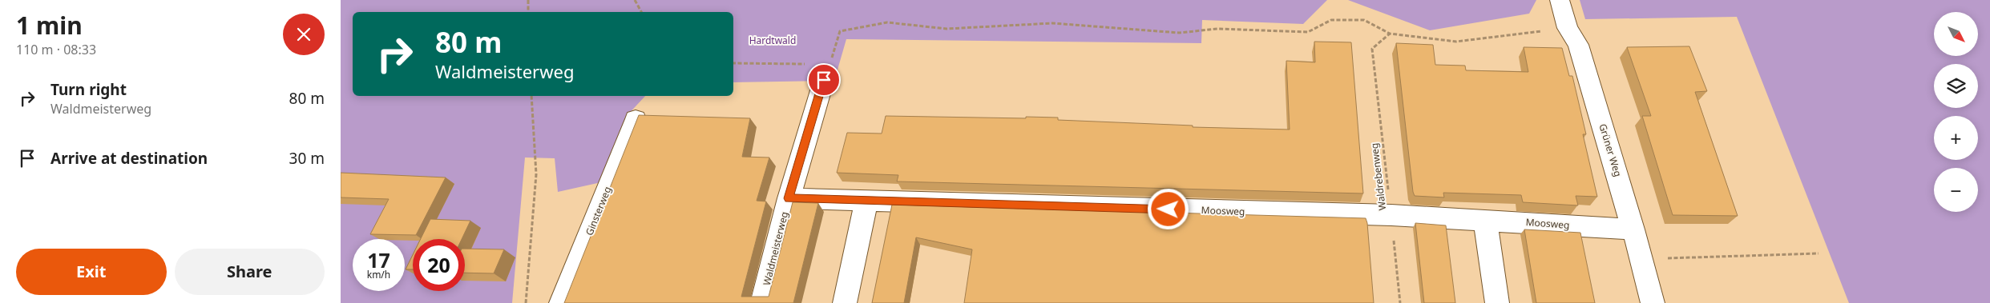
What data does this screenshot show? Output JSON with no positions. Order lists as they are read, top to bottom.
{
  "streets": {
    "street": [
      "Grüner Weg",
      "Ginsterweg",
      "Moosweg",
      "Waldmeisterweg"
    ],
    "path": ["Waldrebenweg"]
  },
  "crossings": [
    ["Grüner Weg", "Moosweg"],
    ["Waldrebenweg", "Moosweg"],
    ["Moosweg", "Waldmeisterweg"]
  ],
  "parks": ["Hardtwald"],
  "north": "bottom right",
  "page": {
    "heading": ["1 min", "110 m · 08:33"],
    "map_buttons": ["+", "−"],
    "turn": ["80 m", "Waldmeisterweg"],
    "list": [
      {
        "name": "Turn right",
        "note": "Waldmeisterweg",
        "value": "80 m"
      },
      {
        "name": "Arrive at destination",
        "value": "30 m"
      }
    ],
    "speed": "17 km/h",
    "limit": "20",
    "buttons": ["Exit", "Share"]
  }
}
